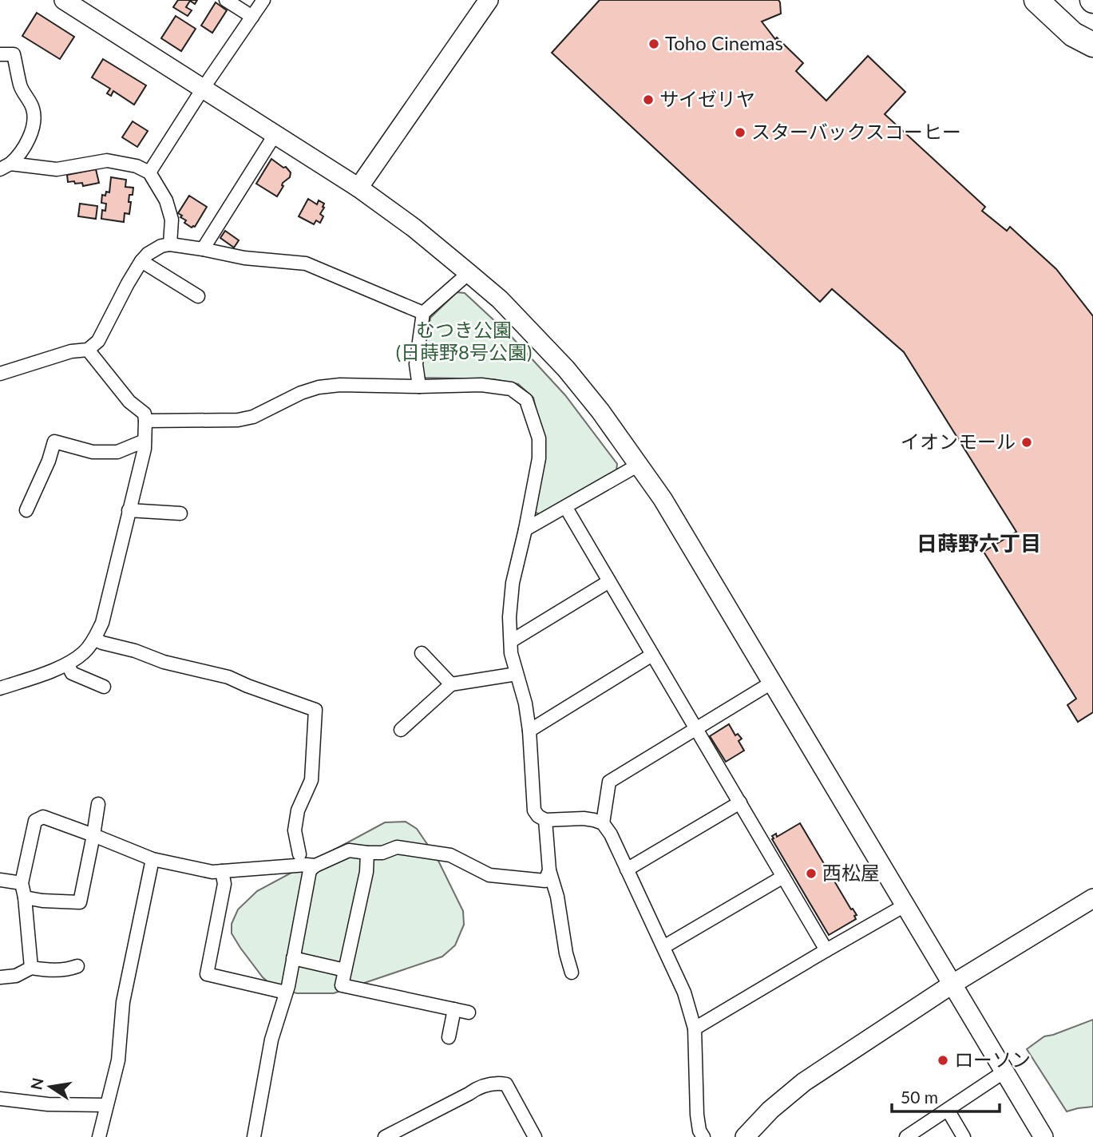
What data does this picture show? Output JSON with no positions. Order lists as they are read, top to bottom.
{
  "districts": ["日蒔野六丁目"],
  "parks": ["むつき公園 (日蒔野8号公園)"],
  "places": [
    "Toho Cinemas",
    "サイゼリヤ",
    "スターバックスコーヒー",
    "イオンモール",
    "西松屋",
    "ローソン"
  ],
  "scale_bar": "50 m",
  "north": "left"
}
